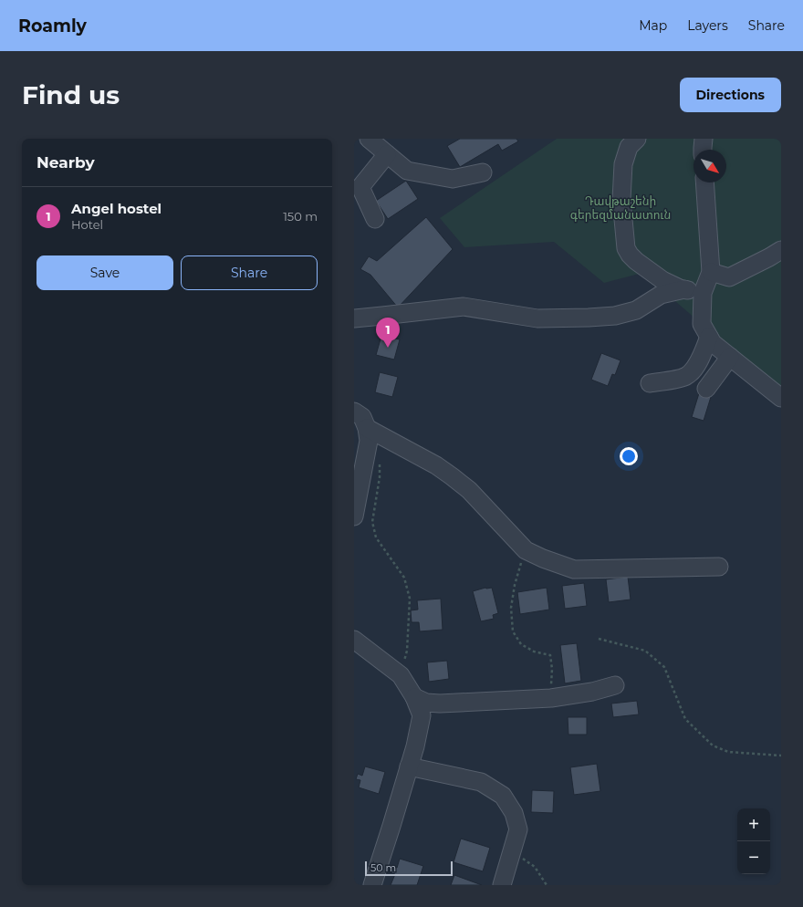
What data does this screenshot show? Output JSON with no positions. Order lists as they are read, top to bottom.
{
  "parks": ["Դավթաշենի գերեզմանատուն"],
  "scale_bar": "50 m",
  "north": "bottom right",
  "page": {
    "header": "Roamly",
    "nav": ["Map", "Layers", "Share"],
    "buttons": [
      "Directions",
      ["Save", "Share"]
    ],
    "title": "Find us",
    "heading": "Nearby",
    "list": [
      {
        "mark": "1",
        "name": "Angel hostel",
        "note": "Hotel",
        "value": "150 m"
      }
    ],
    "pins": "1",
    "map_buttons": ["+", "−"],
    "scale": "50 m"
  }
}
